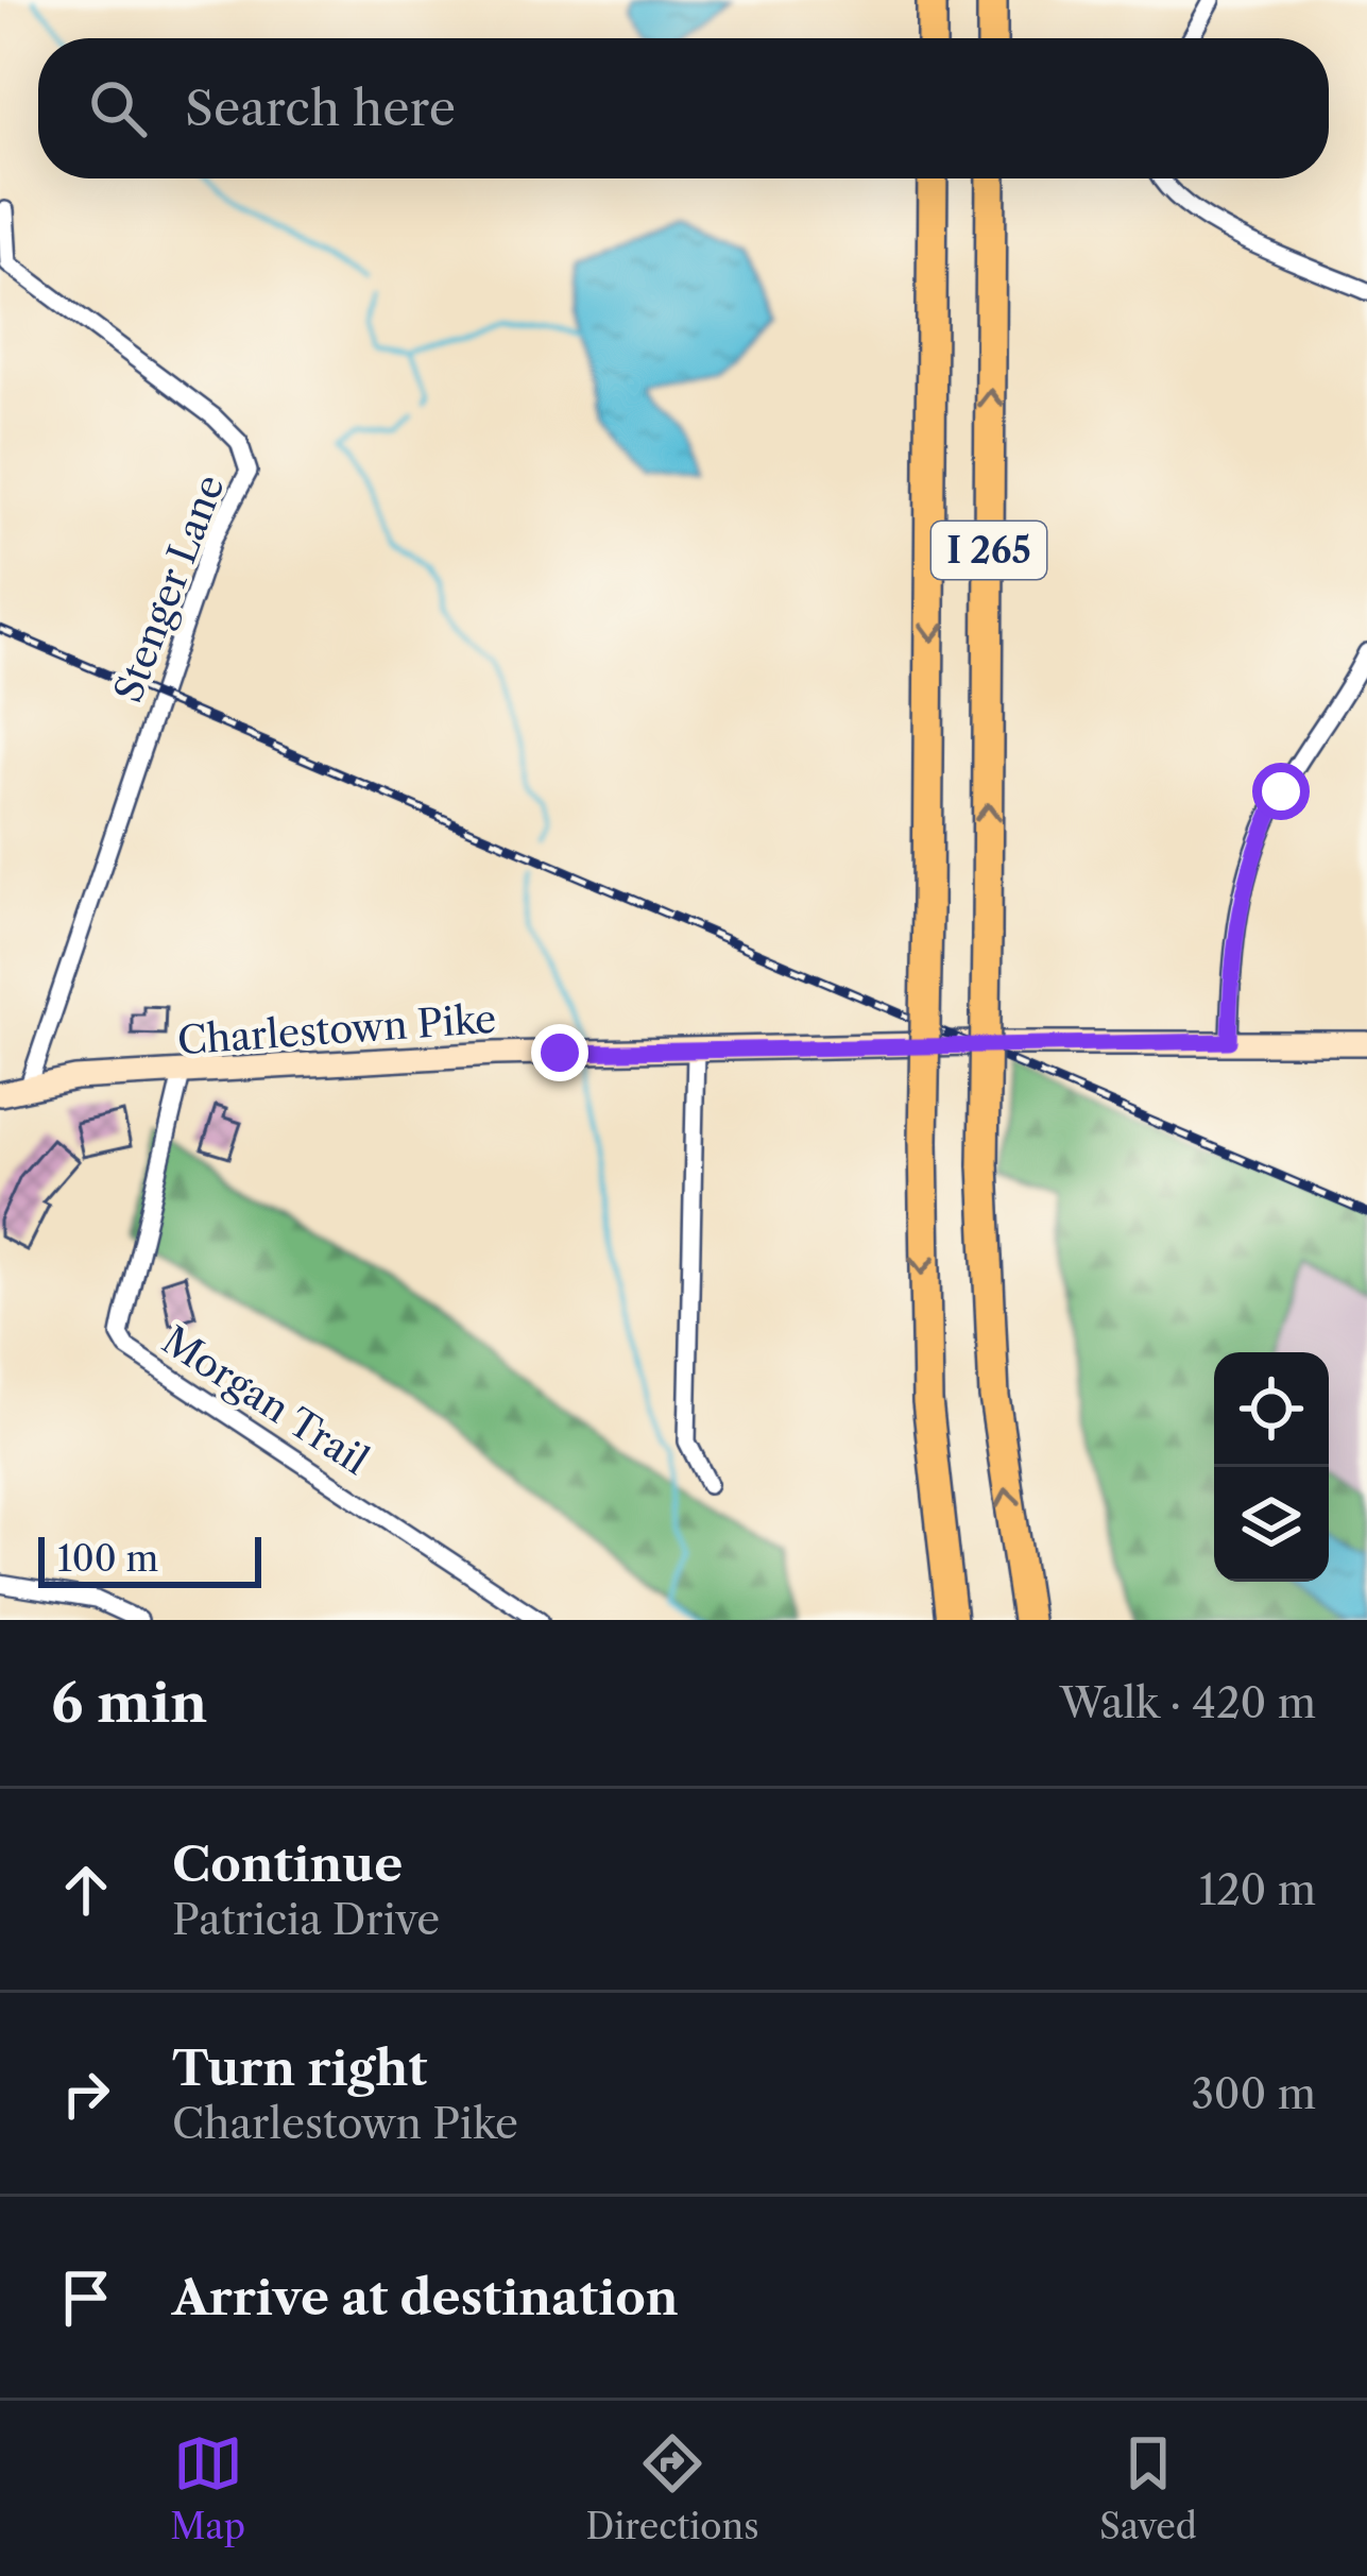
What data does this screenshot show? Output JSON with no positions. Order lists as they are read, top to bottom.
{
  "streets": {
    "highway": ["I 265"],
    "street": ["Stenger Lane", "Charlestown Pike", "Morgan Trail"]
  },
  "crossings": [
    ["Stenger Lane", "Charlestown Pike"],
    ["Charlestown Pike", "Morgan Trail"]
  ],
  "scale_bar": "100 m",
  "page": {
    "search": "Search here",
    "scale": "100 m",
    "heading": ["6 min", "Walk · 420 m"],
    "list": [
      ["Continue", "Patricia Drive", "120 m"],
      ["Turn right", "Charlestown Pike", "300 m"],
      "Arrive at destination"
    ],
    "nav": ["Map", "Directions", "Saved"]
  }
}
